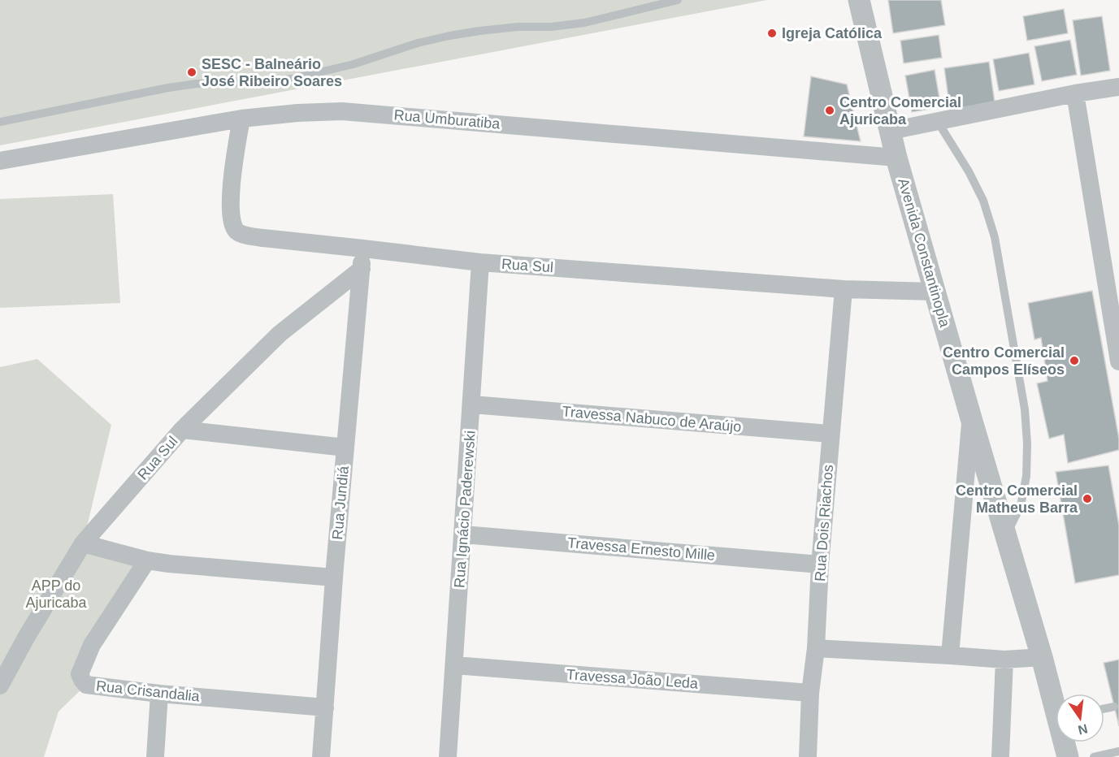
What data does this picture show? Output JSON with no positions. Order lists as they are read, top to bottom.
{
  "streets": {
    "street": [
      "Rua Umburatiba",
      "Avenida Constantinopla",
      "Rua Sul",
      "Travessa Nabuco de Araújo",
      "Rua Jundiá",
      "Rua Ignácio Paderewski",
      "Rua Dois Riachos",
      "Travessa Ernesto Mille",
      "Travessa João Leda",
      "Rua Crisandalia"
    ]
  },
  "crossings": [
    ["Rua Umburatiba", "Avenida Constantinopla"],
    ["Rua Umburatiba", "Rua Sul"],
    ["Avenida Constantinopla", "Rua Sul"],
    ["Rua Sul", "Rua Jundiá"],
    ["Rua Sul", "Rua Ignácio Paderewski"],
    ["Rua Sul", "Rua Dois Riachos"],
    ["Travessa Nabuco de Araújo", "Rua Ignácio Paderewski"],
    ["Travessa Nabuco de Araújo", "Rua Dois Riachos"],
    ["Rua Jundiá", "Rua Crisandalia"],
    ["Rua Ignácio Paderewski", "Travessa Ernesto Mille"],
    ["Rua Ignácio Paderewski", "Travessa João Leda"],
    ["Rua Dois Riachos", "Travessa Ernesto Mille"],
    ["Rua Dois Riachos", "Travessa João Leda"]
  ],
  "parks": ["APP do Ajuricaba"],
  "places": [
    "Igreja Católica",
    "SESC - Balneário José Ribeiro Soares",
    "Centro Comercial Ajuricaba",
    "Centro Comercial Campos Elíseos",
    "Centro Comercial Matheus Barra"
  ],
  "north": "bottom"
}
